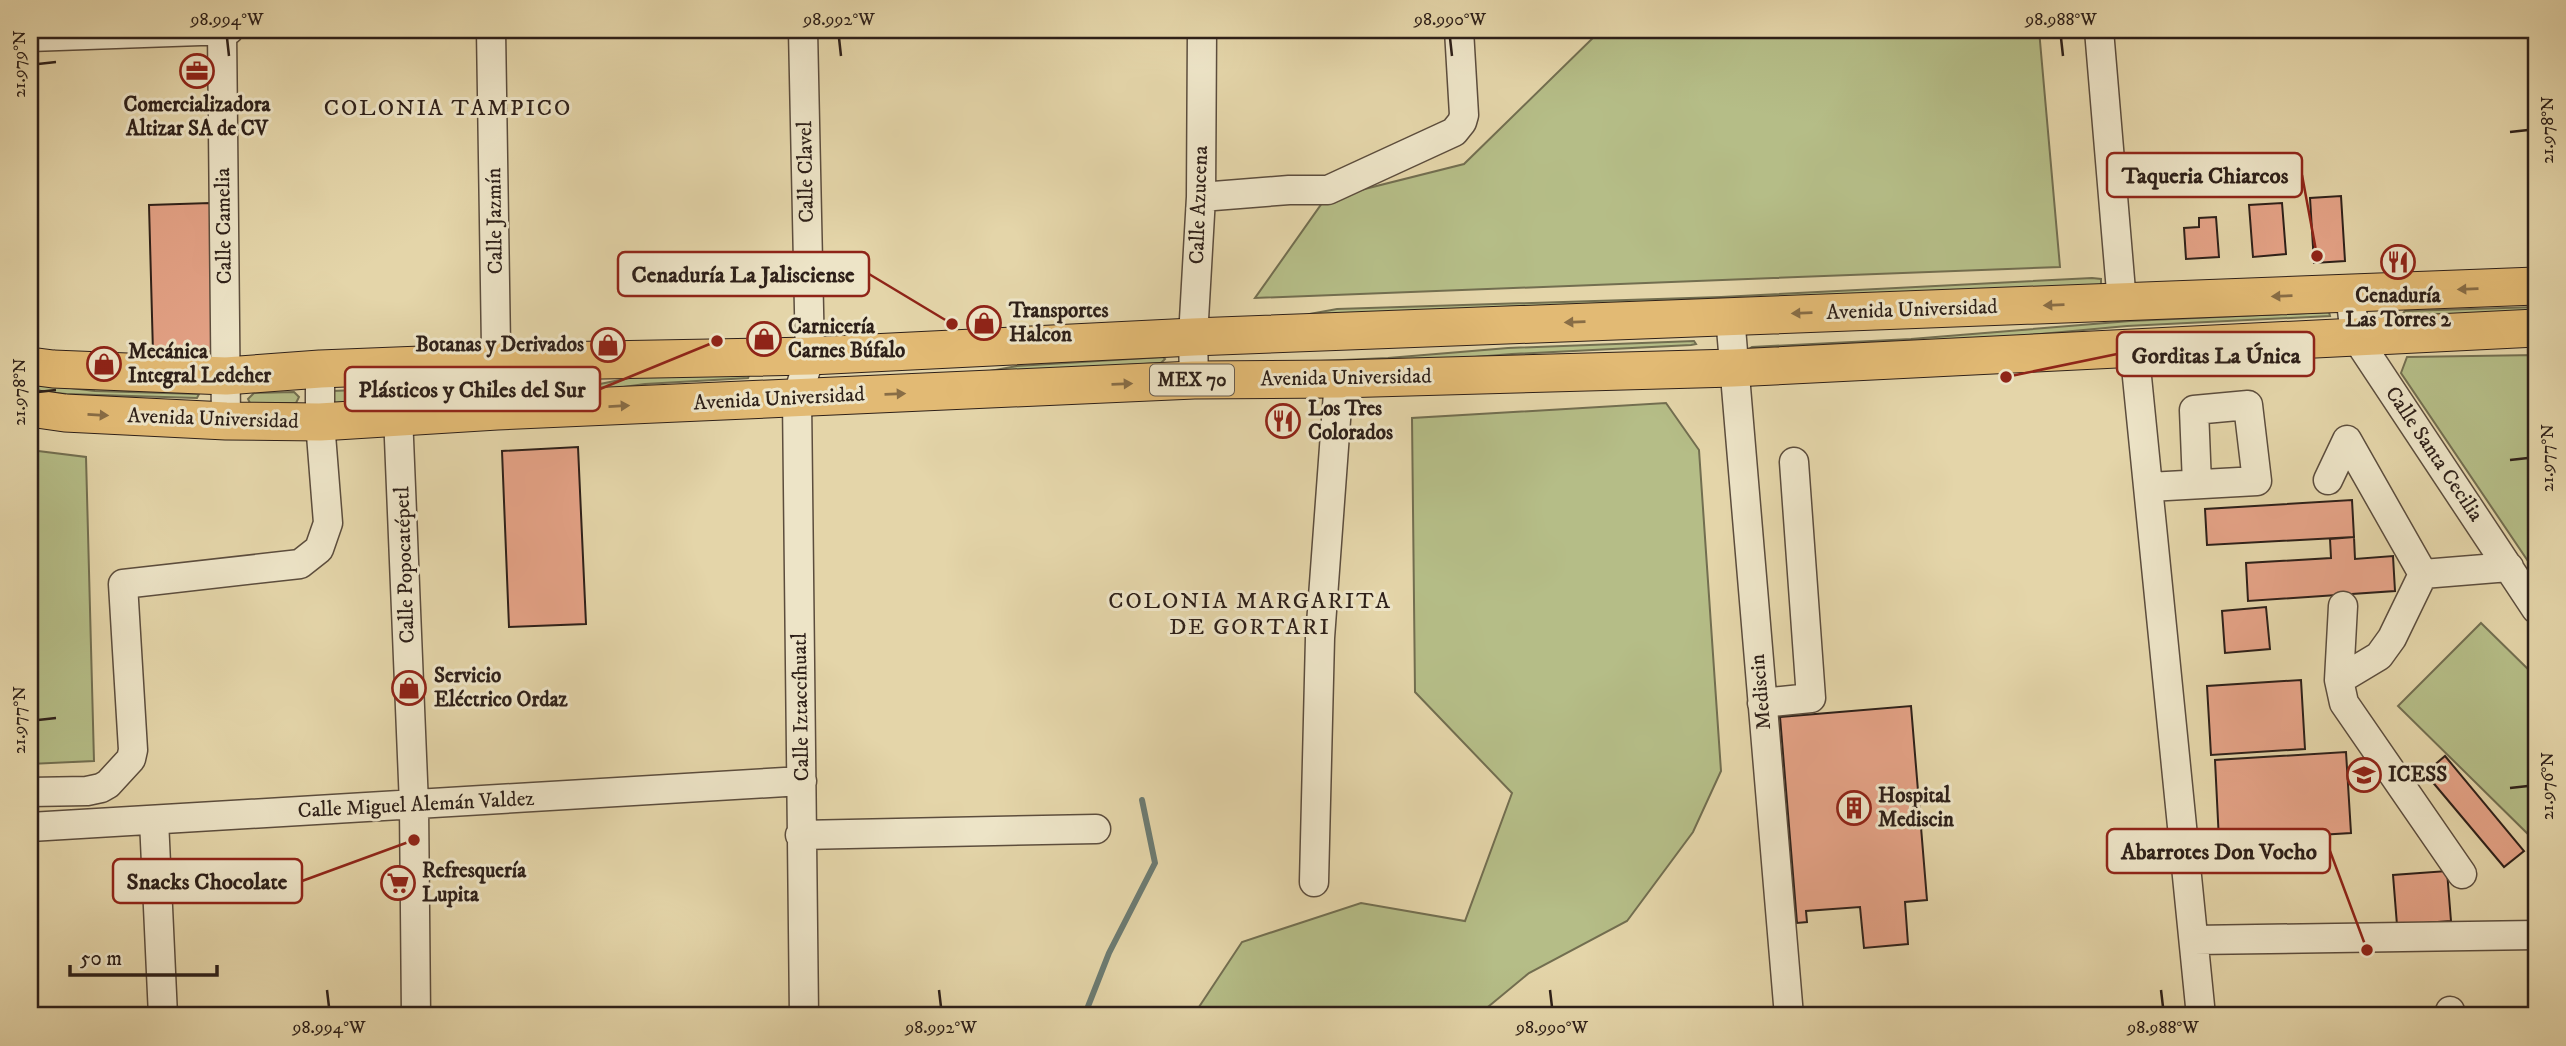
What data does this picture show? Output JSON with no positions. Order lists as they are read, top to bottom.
{
  "streets": {
    "main road": ["Avenida Universidad", "MEX 70"],
    "street": [
      "Calle Clavel",
      "Calle Azucena",
      "Calle Jazmín",
      "Calle Camelia",
      "Calle Santa Cecilia",
      "Calle Popocatépetl",
      "Mediscin",
      "Calle Iztaccíhuatl",
      "Calle Miguel Alemán Valdez"
    ]
  },
  "crossings": [
    ["Calle Clavel", "Avenida Universidad"],
    ["Calle Clavel", "Calle Iztaccíhuatl"],
    ["Calle Azucena", "Avenida Universidad"],
    ["Calle Jazmín", "Avenida Universidad"],
    ["Calle Camelia", "Avenida Universidad"],
    ["Avenida Universidad", "Calle Santa Cecilia"],
    ["Avenida Universidad", "Calle Popocatépetl"],
    ["Avenida Universidad", "Mediscin"],
    ["Avenida Universidad", "Calle Iztaccíhuatl"],
    ["Calle Popocatépetl", "Calle Miguel Alemán Valdez"],
    ["Calle Iztaccíhuatl", "Calle Miguel Alemán Valdez"]
  ],
  "districts": ["COLONIA TAMPICO", "COLONIA MARGARITA DE GORTARI"],
  "places": {
    "office": ["Comercializadora Altizar SA de CV"],
    "other": [
      "Taqueria Chiarcos",
      "Cenaduría La Jalisciense",
      "Plásticos y Chiles del Sur",
      "Gorditas La Única",
      "Snacks Chocolate",
      "Abarrotes Don Vocho"
    ],
    "restaurant": ["Cenaduría Las Torres 2", "Los Tres Colorados"],
    "shop": [
      "Transportes Halcon",
      "Carnicería Carnes Búfalo",
      "Botanas y Derivados",
      "Mecánica Integral Ledeher",
      "Servicio Eléctrico Ordaz"
    ],
    "school or university": ["ICESS"],
    "building": ["Hospital Mediscin"],
    "supermarket": ["Refresquería Lupita"]
  },
  "scale_bar": "50 m",
  "coordinates": [
    "98.994°W",
    "98.992°W",
    "98.990°W",
    "98.988°W",
    "21.979°N",
    "21.978°N",
    "21.977°N",
    "21.976°N"
  ]
}
